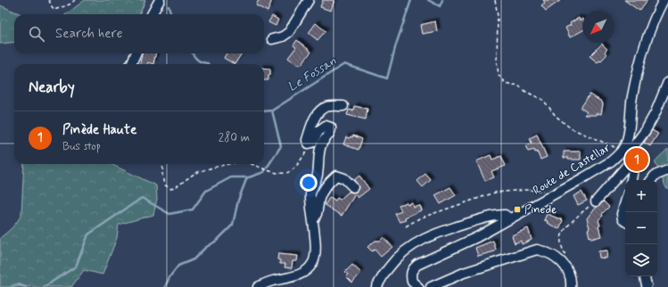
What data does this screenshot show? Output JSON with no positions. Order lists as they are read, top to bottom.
{
  "streets": {
    "street": ["Route de Castellar"]
  },
  "water": ["Le Fossan"],
  "places": {
    "transit": ["Pinede"]
  },
  "north": "bottom left",
  "page": {
    "search": "Search here",
    "heading": "Nearby",
    "list": [
      {
        "mark": "1",
        "name": "Pinède Haute",
        "note": "Bus stop",
        "value": "280 m"
      }
    ],
    "pins": "1",
    "map_buttons": ["+", "−"]
  }
}
